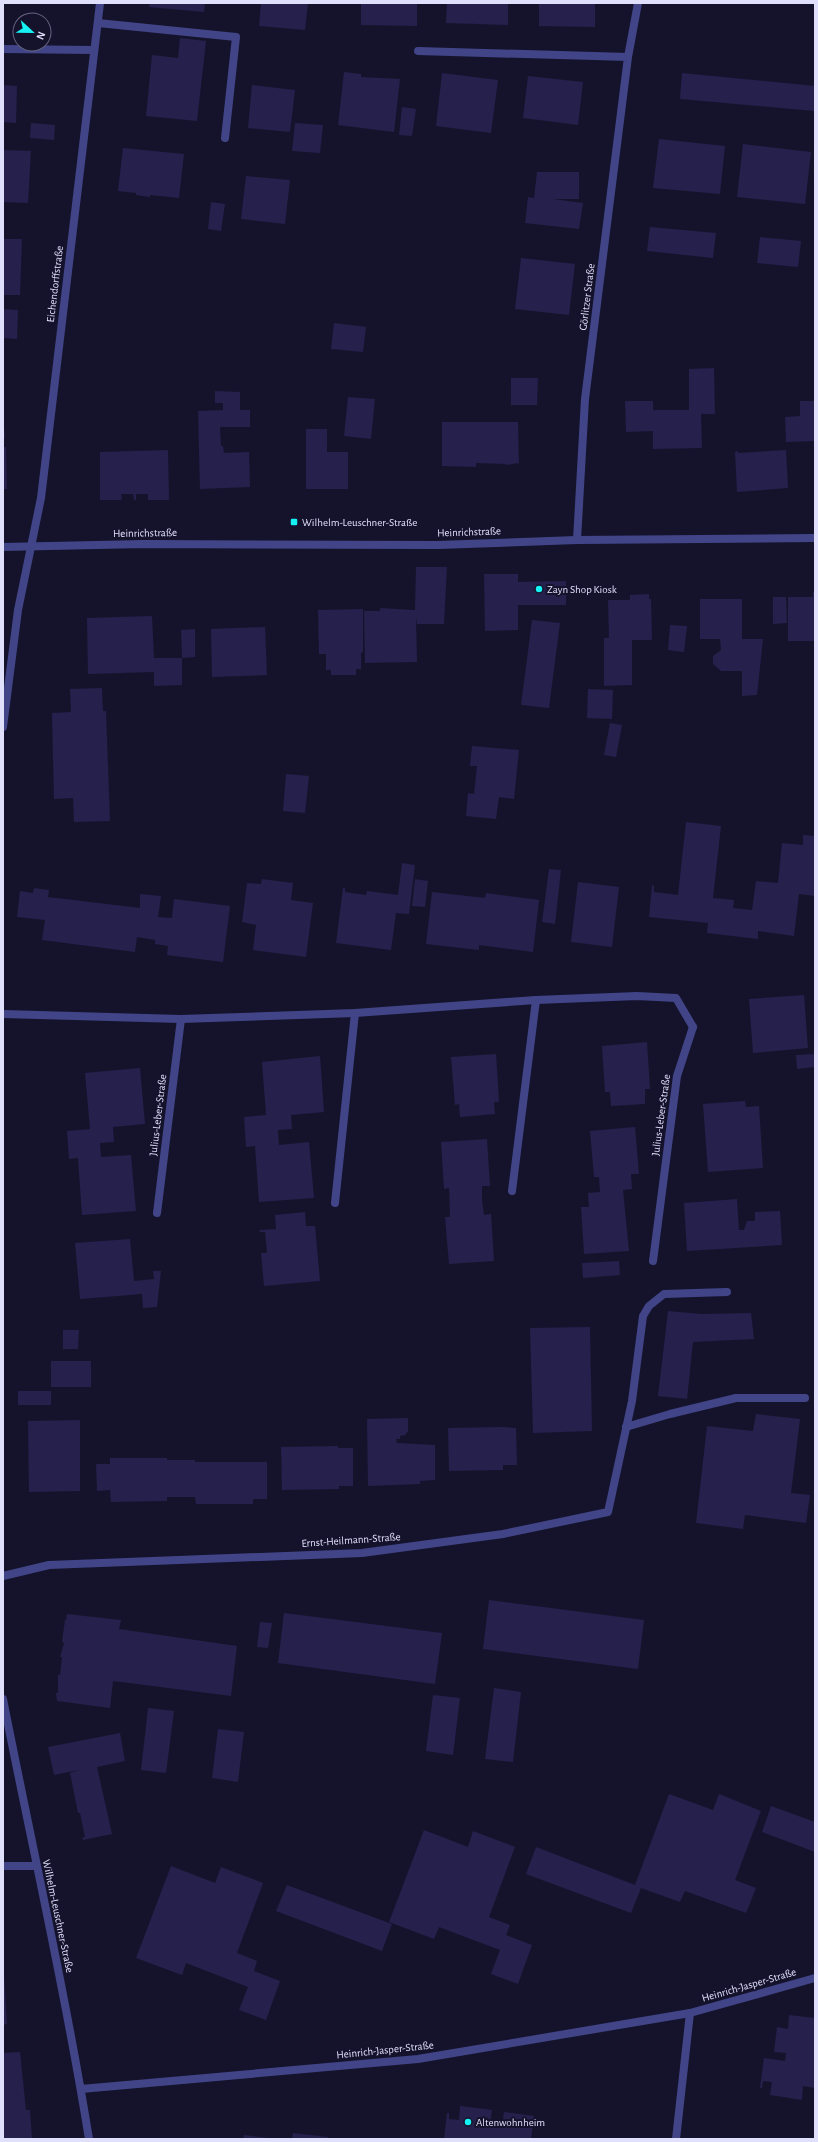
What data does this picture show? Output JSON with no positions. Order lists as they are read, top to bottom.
{
  "streets": {
    "street": [
      "Eichendorffstraße",
      "Görlitzer Straße",
      "Heinrichstraße",
      "Julius-Leber-Straße",
      "Ernst-Heilmann-Straße",
      "Wilhelm-Leuschner-Straße",
      "Heinrich-Jasper-Straße"
    ]
  },
  "crossings": [
    ["Eichendorffstraße", "Heinrichstraße"],
    ["Görlitzer Straße", "Heinrichstraße"],
    ["Wilhelm-Leuschner-Straße", "Heinrich-Jasper-Straße"]
  ],
  "places": {
    "transit": ["Wilhelm-Leuschner-Straße"],
    "other": ["Zayn Shop Kiosk", "Altenwohnheim"]
  },
  "north": "right"
}
